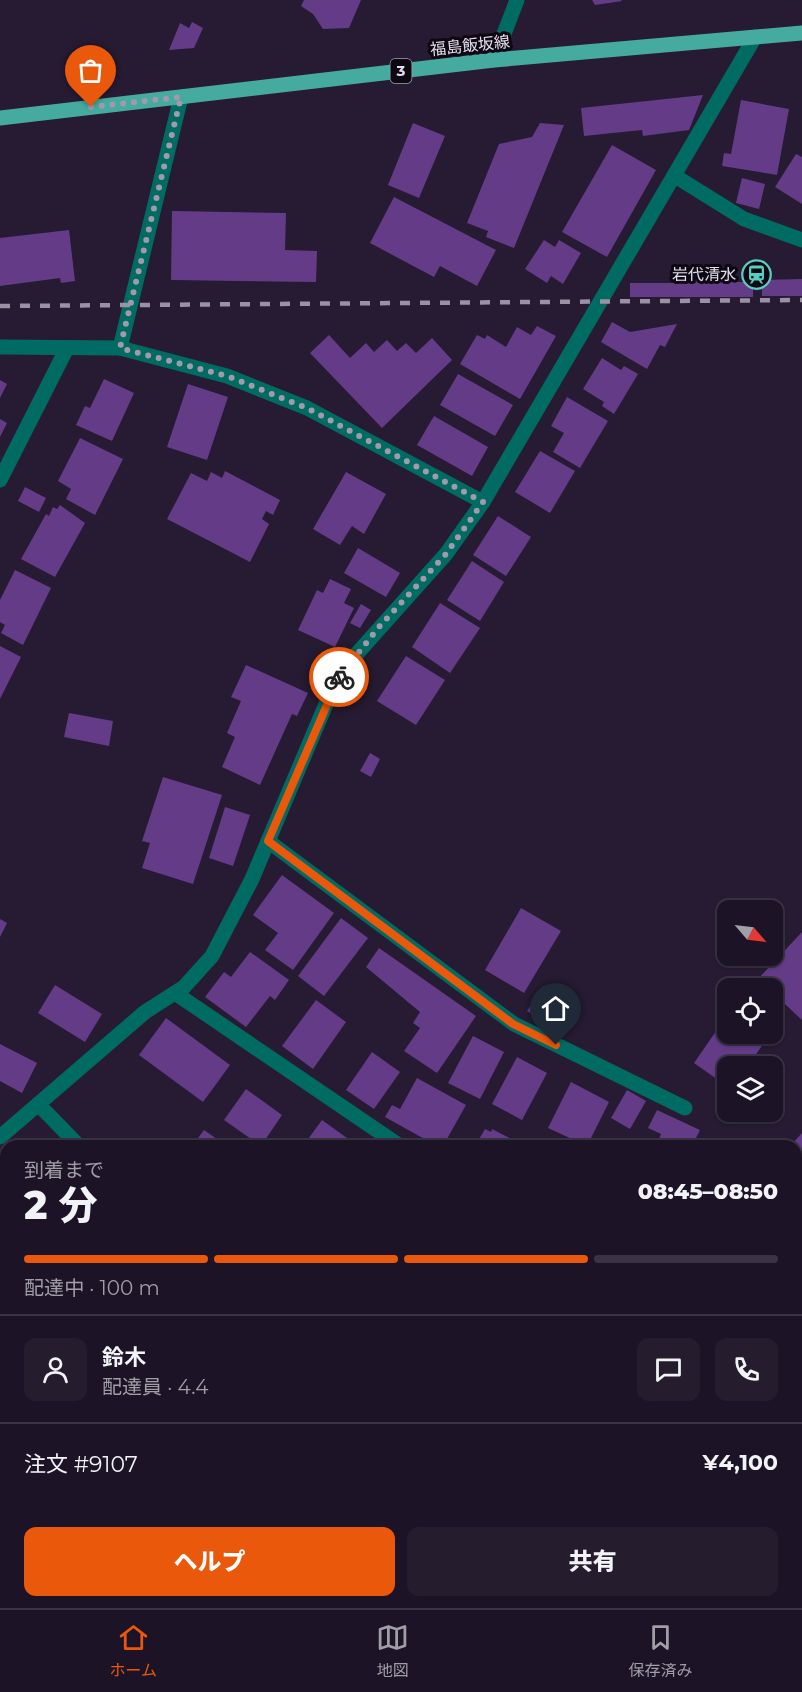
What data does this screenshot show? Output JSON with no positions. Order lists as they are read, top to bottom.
{
  "streets": {
    "main road": ["福島飯坂線", "3"]
  },
  "places": {
    "station": ["岩代清水"]
  },
  "north": "bottom right",
  "page": {
    "heading": ["2 分", "到着まで", "08:45–08:50"],
    "panel": [
      "鈴木",
      "配達員 · 4.4",
      "注文 #9107",
      "¥4,100"
    ],
    "bar": "配達中 · 100 m",
    "buttons": ["ヘルプ", "共有"],
    "tabs": ["ホーム", "地図", "保存済み"]
  }
}
